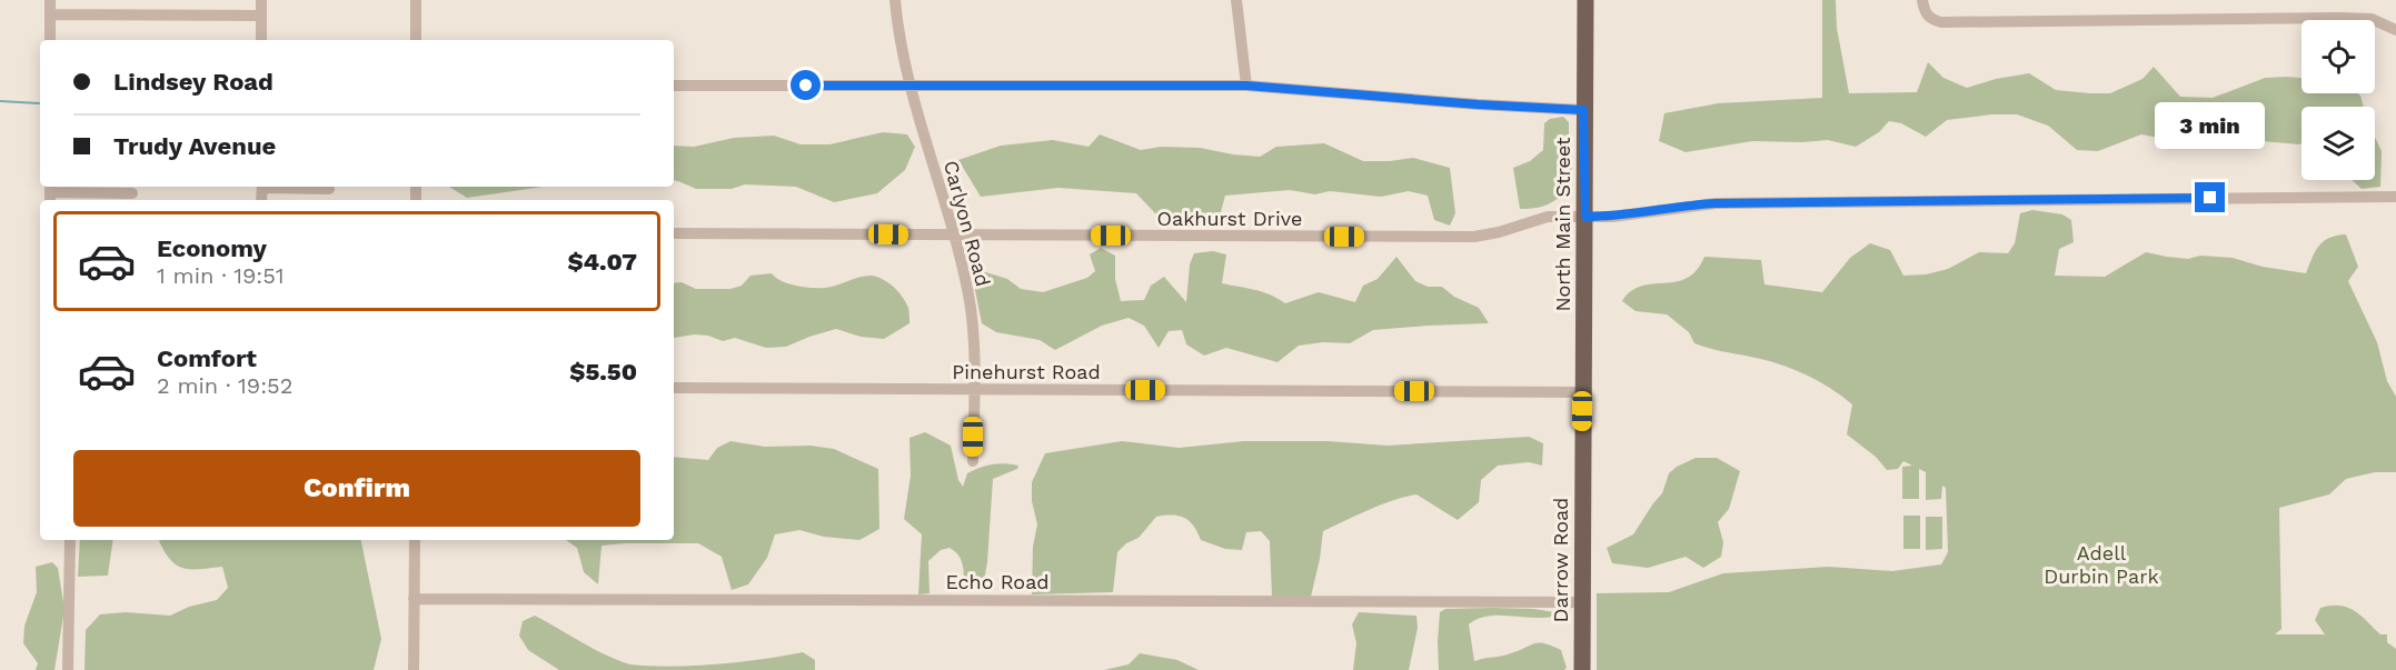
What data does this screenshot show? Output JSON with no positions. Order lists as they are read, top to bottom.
{
  "streets": {
    "main road": ["North Main Street", "Darrow Road"],
    "street": [
      "Oakhurst Drive",
      "Carlyon Road",
      "Pinehurst Road",
      "Echo Road"
    ]
  },
  "crossings": [
    ["Oakhurst Drive", "Carlyon Road"],
    ["Oakhurst Drive", "North Main Street"],
    ["Carlyon Road", "Pinehurst Road"],
    ["North Main Street", "Pinehurst Road"],
    ["North Main Street", "Darrow Road"],
    ["Darrow Road", "Echo Road"]
  ],
  "parks": ["Adell Durbin Park"],
  "page": {
    "banner": ["Lindsey Road", "Trudy Avenue"],
    "bubble": "3 min",
    "list": [
      {
        "name": "Economy",
        "note": "1 min · 19:51",
        "value": "$4.07"
      },
      {
        "name": "Comfort",
        "note": "2 min · 19:52",
        "value": "$5.50"
      }
    ],
    "buttons": "Confirm"
  }
}
